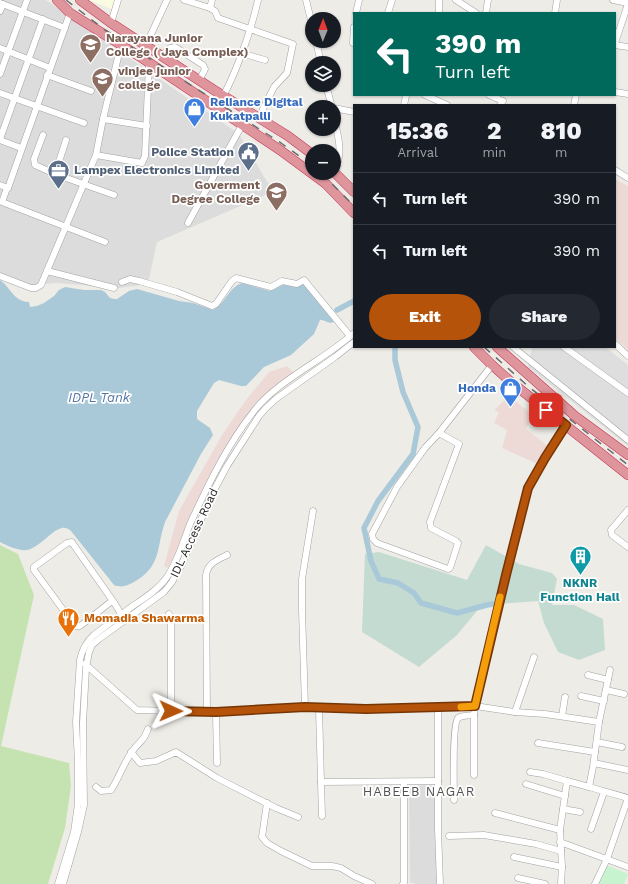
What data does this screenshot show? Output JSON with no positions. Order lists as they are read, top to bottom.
{
  "streets": {
    "street": ["IDL Access Road"]
  },
  "districts": ["HABEEB NAGAR"],
  "water": ["IDPL Tank"],
  "places": {
    "school or university": ["Narayana Junior College ( Jaya Complex)", "vinjee junior college", "Goverment Degree College"],
    "shop": ["Reliance Digital Kukatpalli", "Honda"],
    "public building": ["Police Station"],
    "office": ["Lampex Electronics Limited"],
    "building": ["NKNR Function Hall"],
    "restaurant": ["Momadia Shawarma"]
  },
  "north": "top",
  "page": {
    "map_buttons": ["+", "−"],
    "turn": ["390 m", "Turn left"],
    "eta": [
      "15:36",
      "Arrival",
      "2",
      "min",
      "810",
      "m"
    ],
    "list": [
      {
        "name": "Turn left",
        "value": "390 m"
      },
      {
        "name": "Turn left",
        "value": "390 m"
      }
    ],
    "buttons": ["Exit", "Share"]
  }
}
